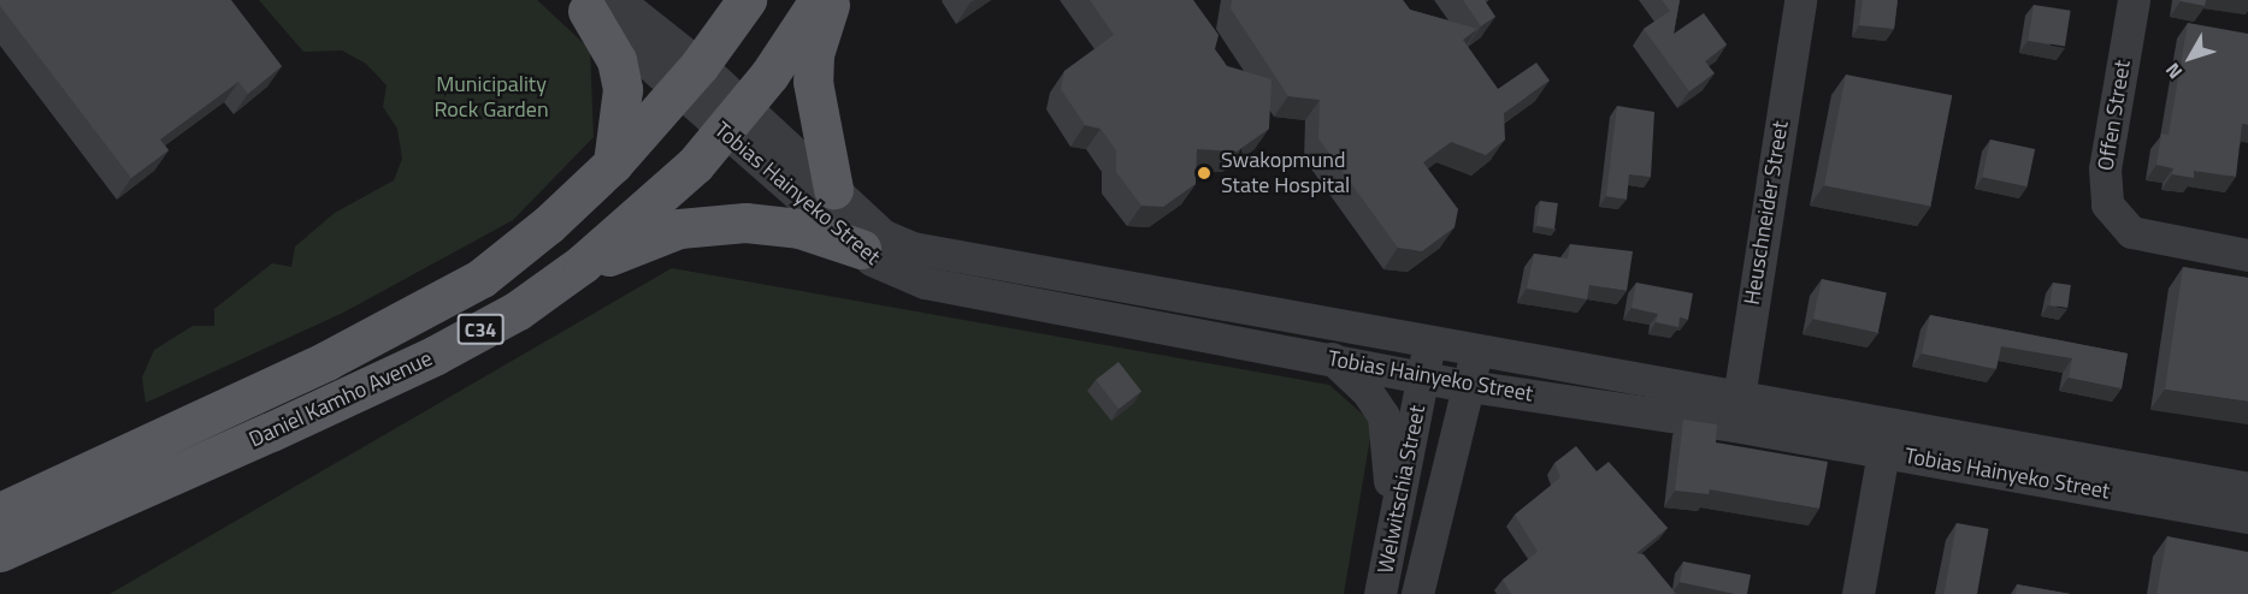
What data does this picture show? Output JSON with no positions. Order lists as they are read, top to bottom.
{
  "streets": {
    "main road": ["C34", "Daniel Kamho Avenue"],
    "street": [
      "Offen Street",
      "Tobias Hainyeko Street",
      "Heuschneider Street",
      "Welwitschia Street"
    ]
  },
  "crossings": [
    ["Tobias Hainyeko Street", "Heuschneider Street"],
    ["Tobias Hainyeko Street", "C34"],
    ["Tobias Hainyeko Street", "Daniel Kamho Avenue"],
    ["Tobias Hainyeko Street", "Welwitschia Street"],
    ["C34", "Daniel Kamho Avenue"]
  ],
  "parks": ["Municipality Rock Garden"],
  "places": ["Swakopmund State Hospital"],
  "north": "bottom left"
}
